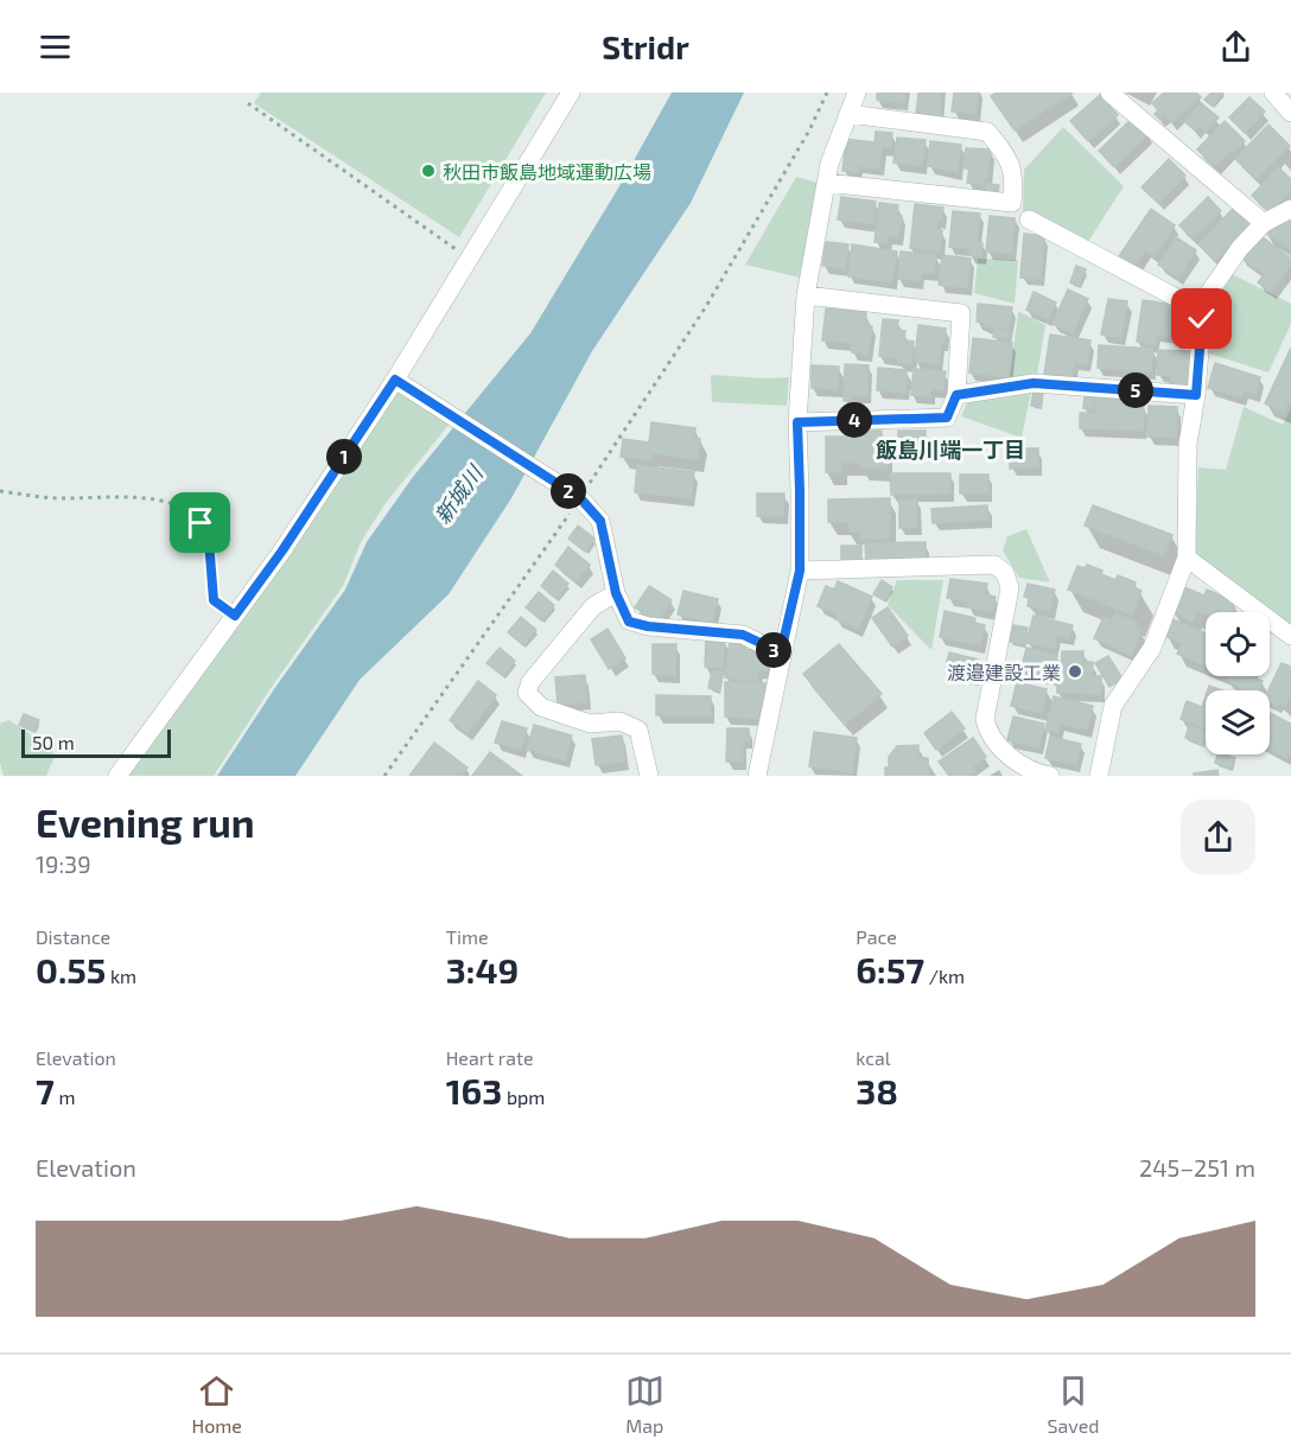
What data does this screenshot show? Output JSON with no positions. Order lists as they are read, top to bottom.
{
  "districts": ["飯島川端一丁目"],
  "water": ["新城川"],
  "places": ["秋田市飯島地域運動広場", "渡邉建設工業"],
  "scale_bar": "50 m",
  "page": {
    "header": "Stridr",
    "pins": [
      "5",
      "4",
      "1",
      "2",
      "3"
    ],
    "scale": "50 m",
    "heading": ["Evening run", "19:39"],
    "stats": [
      ["Distance", "0.55 km"],
      ["Time", "3:49"],
      ["Pace", "6:57 /km"],
      ["Elevation", "7 m"],
      ["Heart rate", "163 bpm"],
      ["kcal", "38"]
    ],
    "chart": ["Elevation", "245–251 m"],
    "tabs": ["Home", "Map", "Saved"]
  }
}
